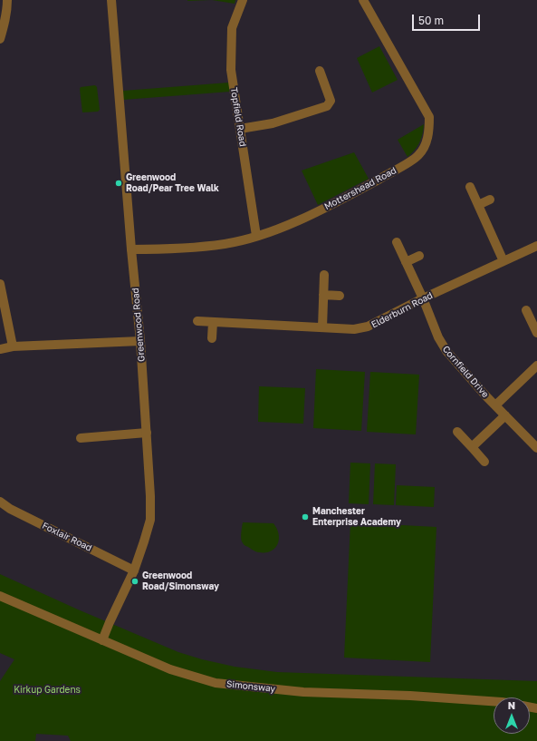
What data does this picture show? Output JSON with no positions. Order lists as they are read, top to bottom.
{
  "streets": {
    "street": [
      "Topfield Road",
      "Mottershead Road",
      "Elderburn Road",
      "Greenwood Road",
      "Cornfield Drive",
      "Foxlair Road",
      "Simonsway"
    ]
  },
  "crossings": [
    ["Topfield Road", "Mottershead Road"],
    ["Mottershead Road", "Greenwood Road"],
    ["Elderburn Road", "Cornfield Drive"],
    ["Greenwood Road", "Foxlair Road"],
    ["Greenwood Road", "Simonsway"]
  ],
  "parks": ["Kirkup Gardens"],
  "places": ["Greenwood Road/Pear Tree Walk", "Manchester Enterprise Academy", "Greenwood Road/Simonsway"],
  "scale_bar": "50 m",
  "north": "top"
}
